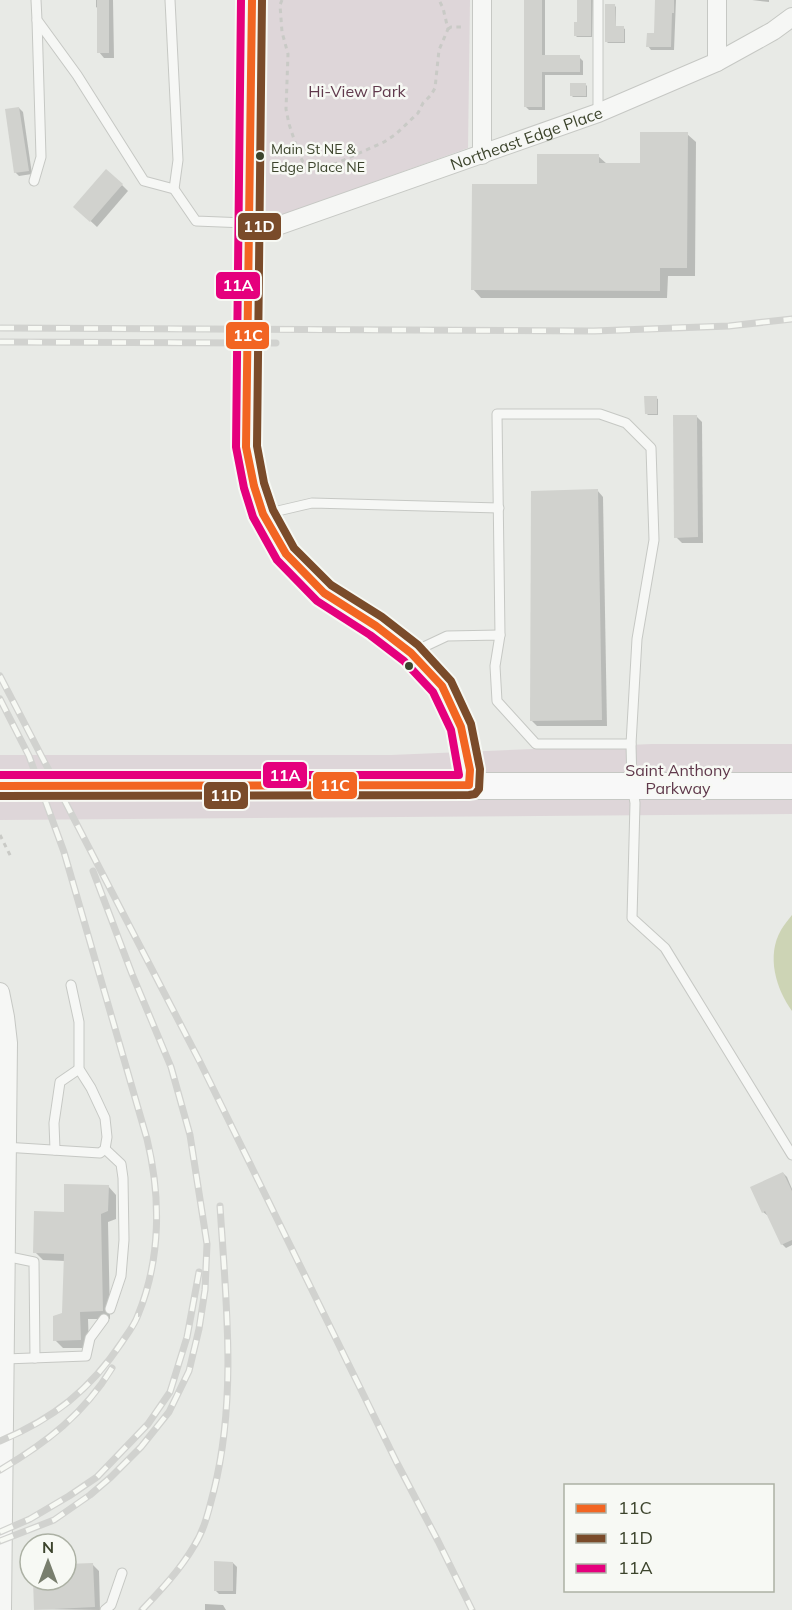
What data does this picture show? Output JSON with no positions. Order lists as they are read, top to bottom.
{
  "streets": {
    "street": ["Northeast Edge Place"]
  },
  "parks": ["Hi-View Park", "Saint Anthony Parkway"],
  "places": ["Main St NE & Edge Place NE"],
  "lines": ["transit line 11C", "transit line 11D", "transit line 11A"],
  "legend": ["11C", "11D", "11A"],
  "north": "top"
}
